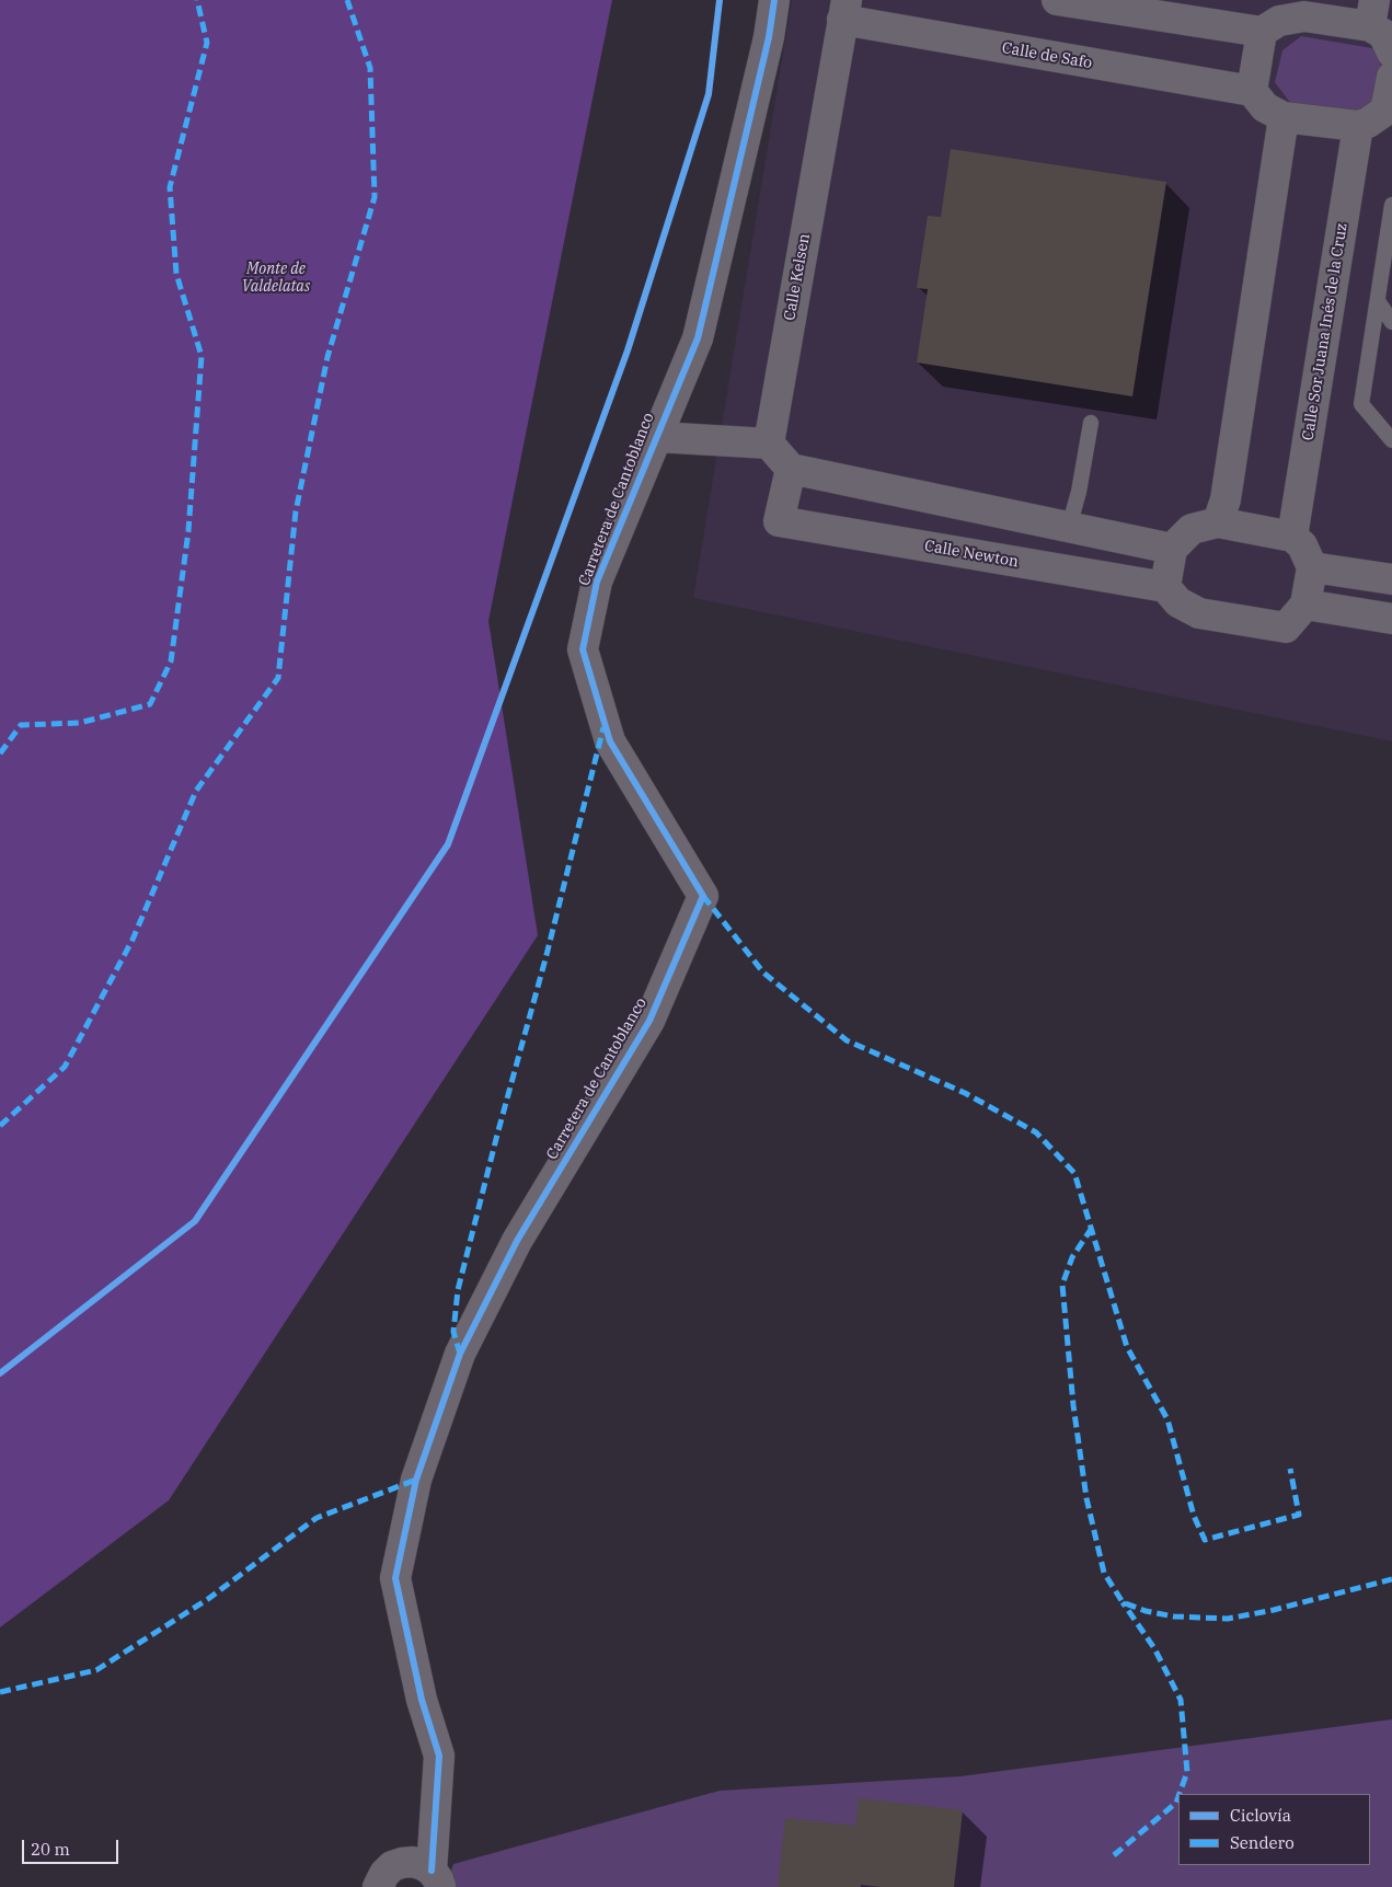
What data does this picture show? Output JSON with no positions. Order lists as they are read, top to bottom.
{
  "streets": {
    "street": [
      "Calle de Safo",
      "Calle Kelsen",
      "Calle Sor Juana Inés de la Cruz",
      "Carretera de Cantoblanco",
      "Calle Newton"
    ]
  },
  "crossings": [
    ["Calle de Safo", "Calle Kelsen"],
    ["Calle Sor Juana Inés de la Cruz", "Calle Newton"]
  ],
  "parks": ["Monte de Valdelatas"],
  "legend": ["Ciclovía", "Sendero"],
  "scale_bar": "20 m"
}
